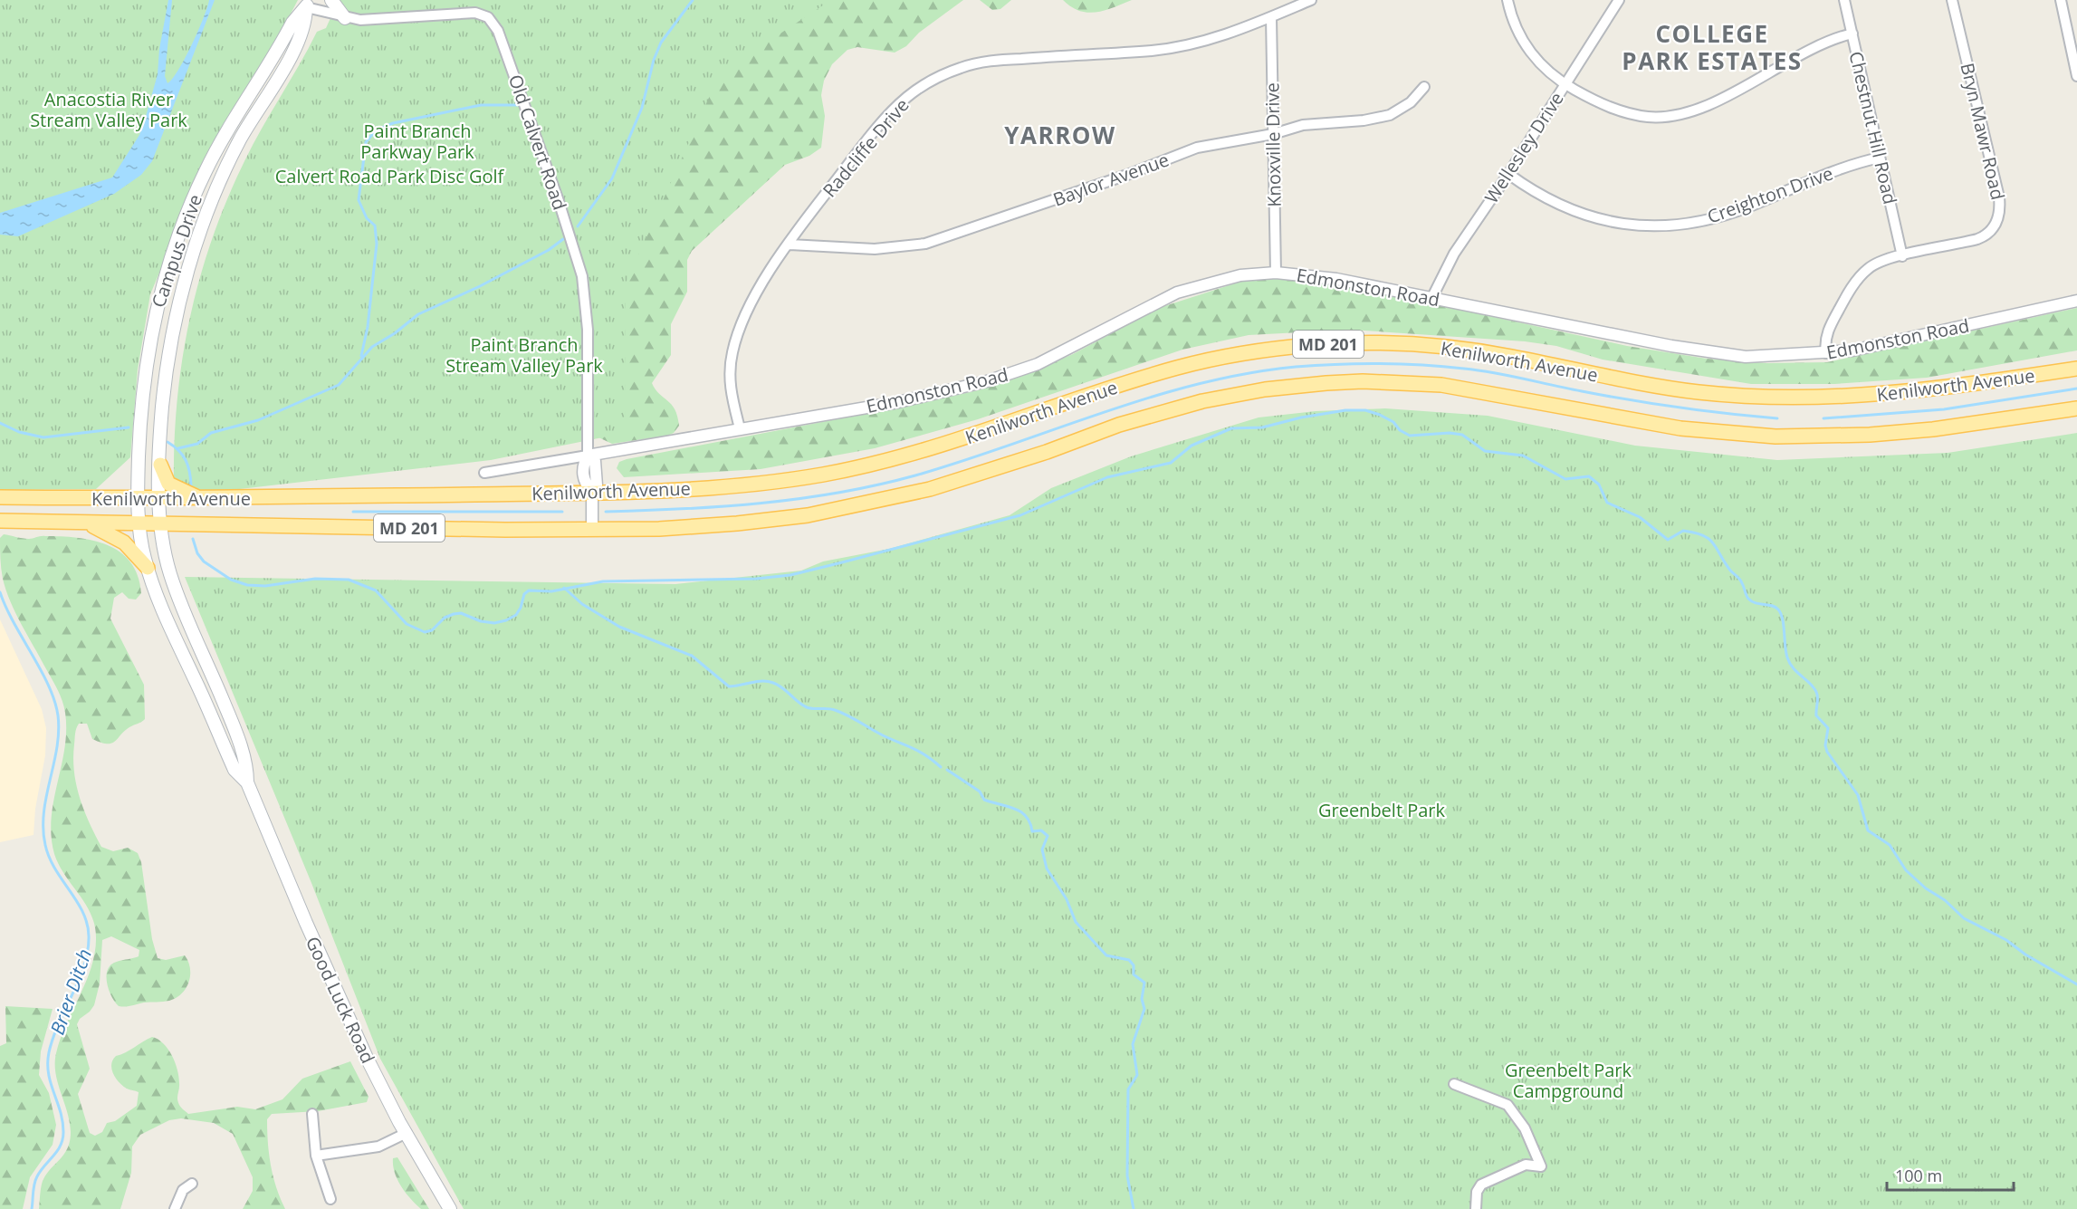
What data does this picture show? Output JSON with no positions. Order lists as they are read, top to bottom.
{
  "streets": {
    "main road": [
      "Campus Drive",
      "MD 201",
      "Kenilworth Avenue",
      "Good Luck Road"
    ],
    "street": [
      "Chestnut Hill Road",
      "Bryn Mawr Road",
      "Old Calvert Road",
      "Knoxville Drive",
      "Radcliffe Drive",
      "Wellesley Drive",
      "Baylor Avenue",
      "Creighton Drive",
      "Edmonston Road"
    ]
  },
  "crossings": [
    ["Chestnut Hill Road", "Bryn Mawr Road"],
    ["Chestnut Hill Road", "Creighton Drive"],
    ["Bryn Mawr Road", "Edmonston Road"],
    ["Old Calvert Road", "Campus Drive"],
    ["Old Calvert Road", "Edmonston Road"],
    ["Old Calvert Road", "Kenilworth Avenue"],
    ["Knoxville Drive", "Radcliffe Drive"],
    ["Knoxville Drive", "Baylor Avenue"],
    ["Knoxville Drive", "Edmonston Road"],
    ["Radcliffe Drive", "Baylor Avenue"],
    ["Radcliffe Drive", "Edmonston Road"],
    ["Wellesley Drive", "Creighton Drive"],
    ["Wellesley Drive", "Edmonston Road"],
    ["Campus Drive", "Kenilworth Avenue"],
    ["Campus Drive", "Good Luck Road"],
    ["Kenilworth Avenue", "Good Luck Road"]
  ],
  "districts": ["COLLEGE PARK ESTATES", "YARROW"],
  "water": ["Brier Ditch"],
  "parks": [
    "Anacostia River Stream Valley Park",
    "Paint Branch Parkway Park",
    "Calvert Road Park Disc Golf",
    "Paint Branch Stream Valley Park",
    "Greenbelt Park",
    "Greenbelt Park Campground"
  ],
  "scale_bar": "100 m"
}
